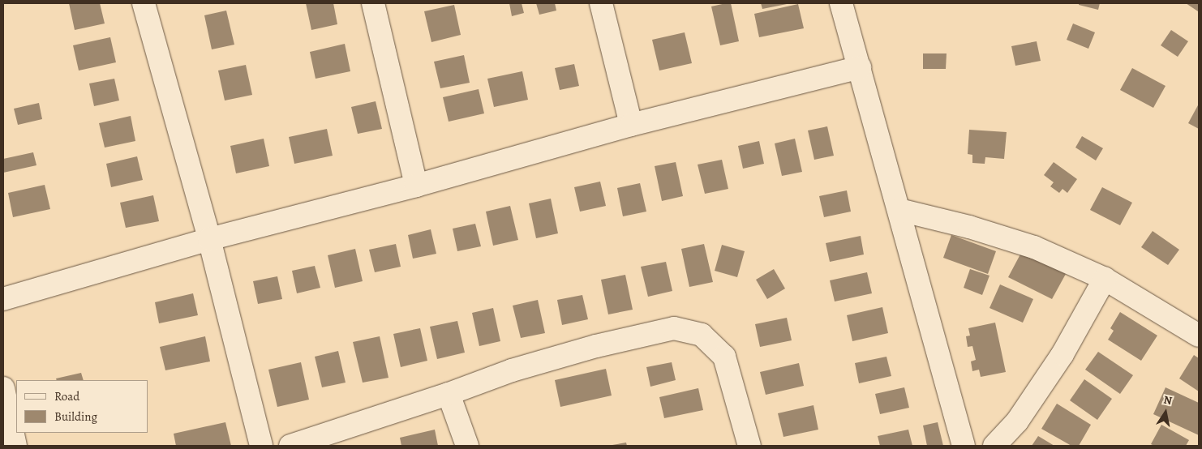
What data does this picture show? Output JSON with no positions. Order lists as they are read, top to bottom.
{
  "legend": ["Road", "Building"],
  "north": "top"
}
